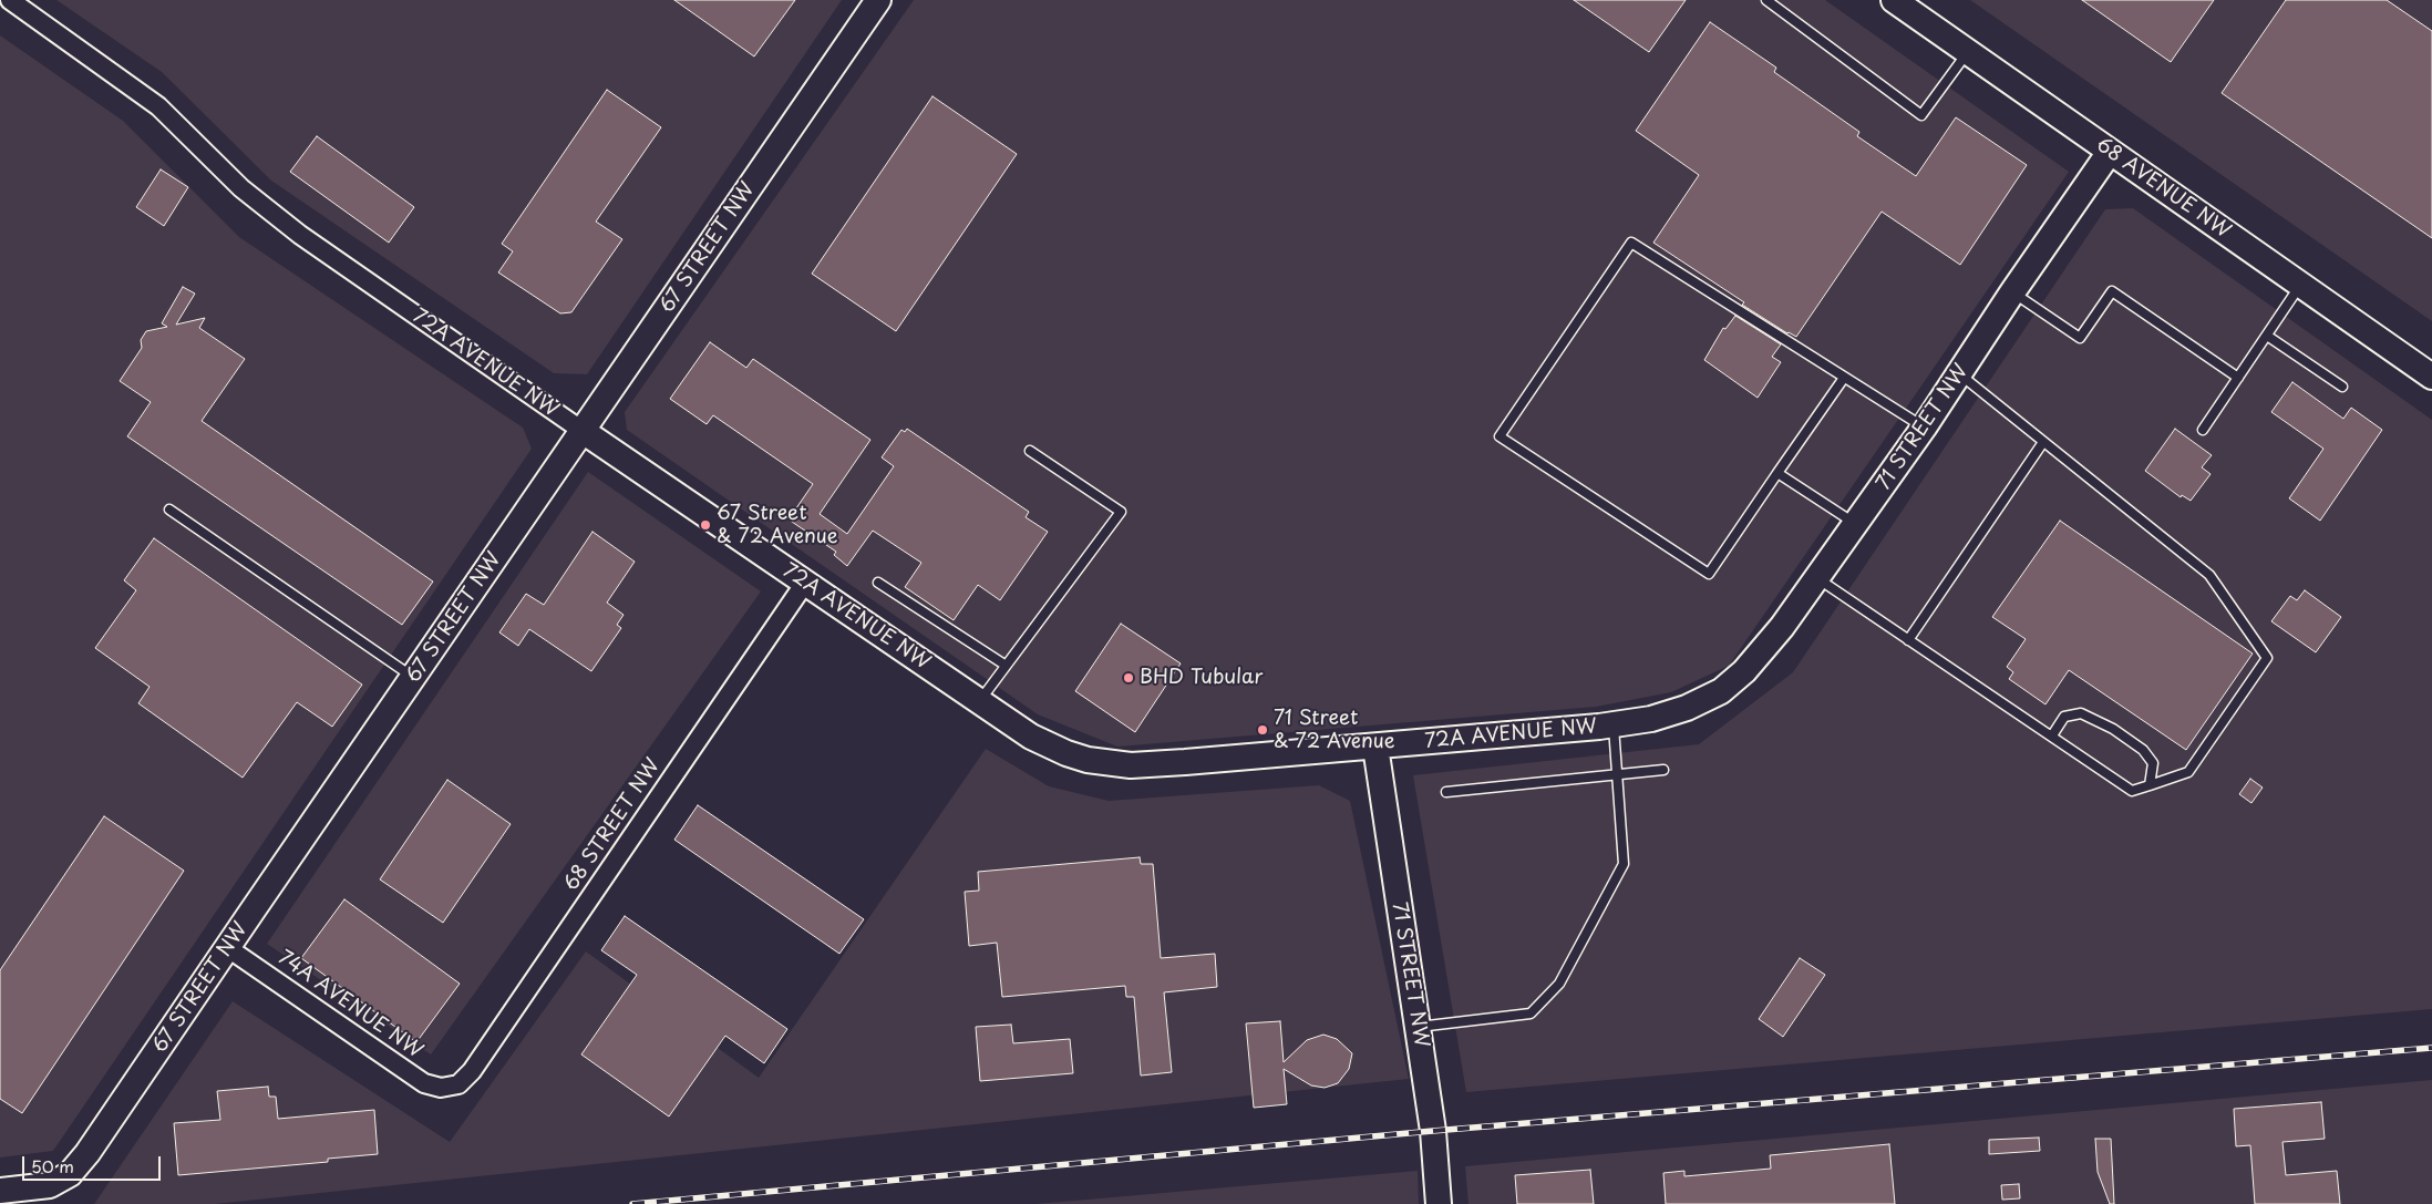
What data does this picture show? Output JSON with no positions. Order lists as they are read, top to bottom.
{
  "streets": {
    "street": [
      "68 AVENUE NW",
      "67 STREET NW",
      "72A AVENUE NW",
      "71 STREET NW",
      "68 STREET NW",
      "74A AVENUE NW"
    ]
  },
  "crossings": [
    ["68 AVENUE NW", "71 STREET NW"],
    ["67 STREET NW", "72A AVENUE NW"],
    ["67 STREET NW", "74A AVENUE NW"],
    ["72A AVENUE NW", "71 STREET NW"],
    ["72A AVENUE NW", "68 STREET NW"],
    ["68 STREET NW", "74A AVENUE NW"]
  ],
  "places": ["67 Street & 72 Avenue", "BHD Tubular", "71 Street & 72 Avenue"],
  "scale_bar": "50 m"
}
